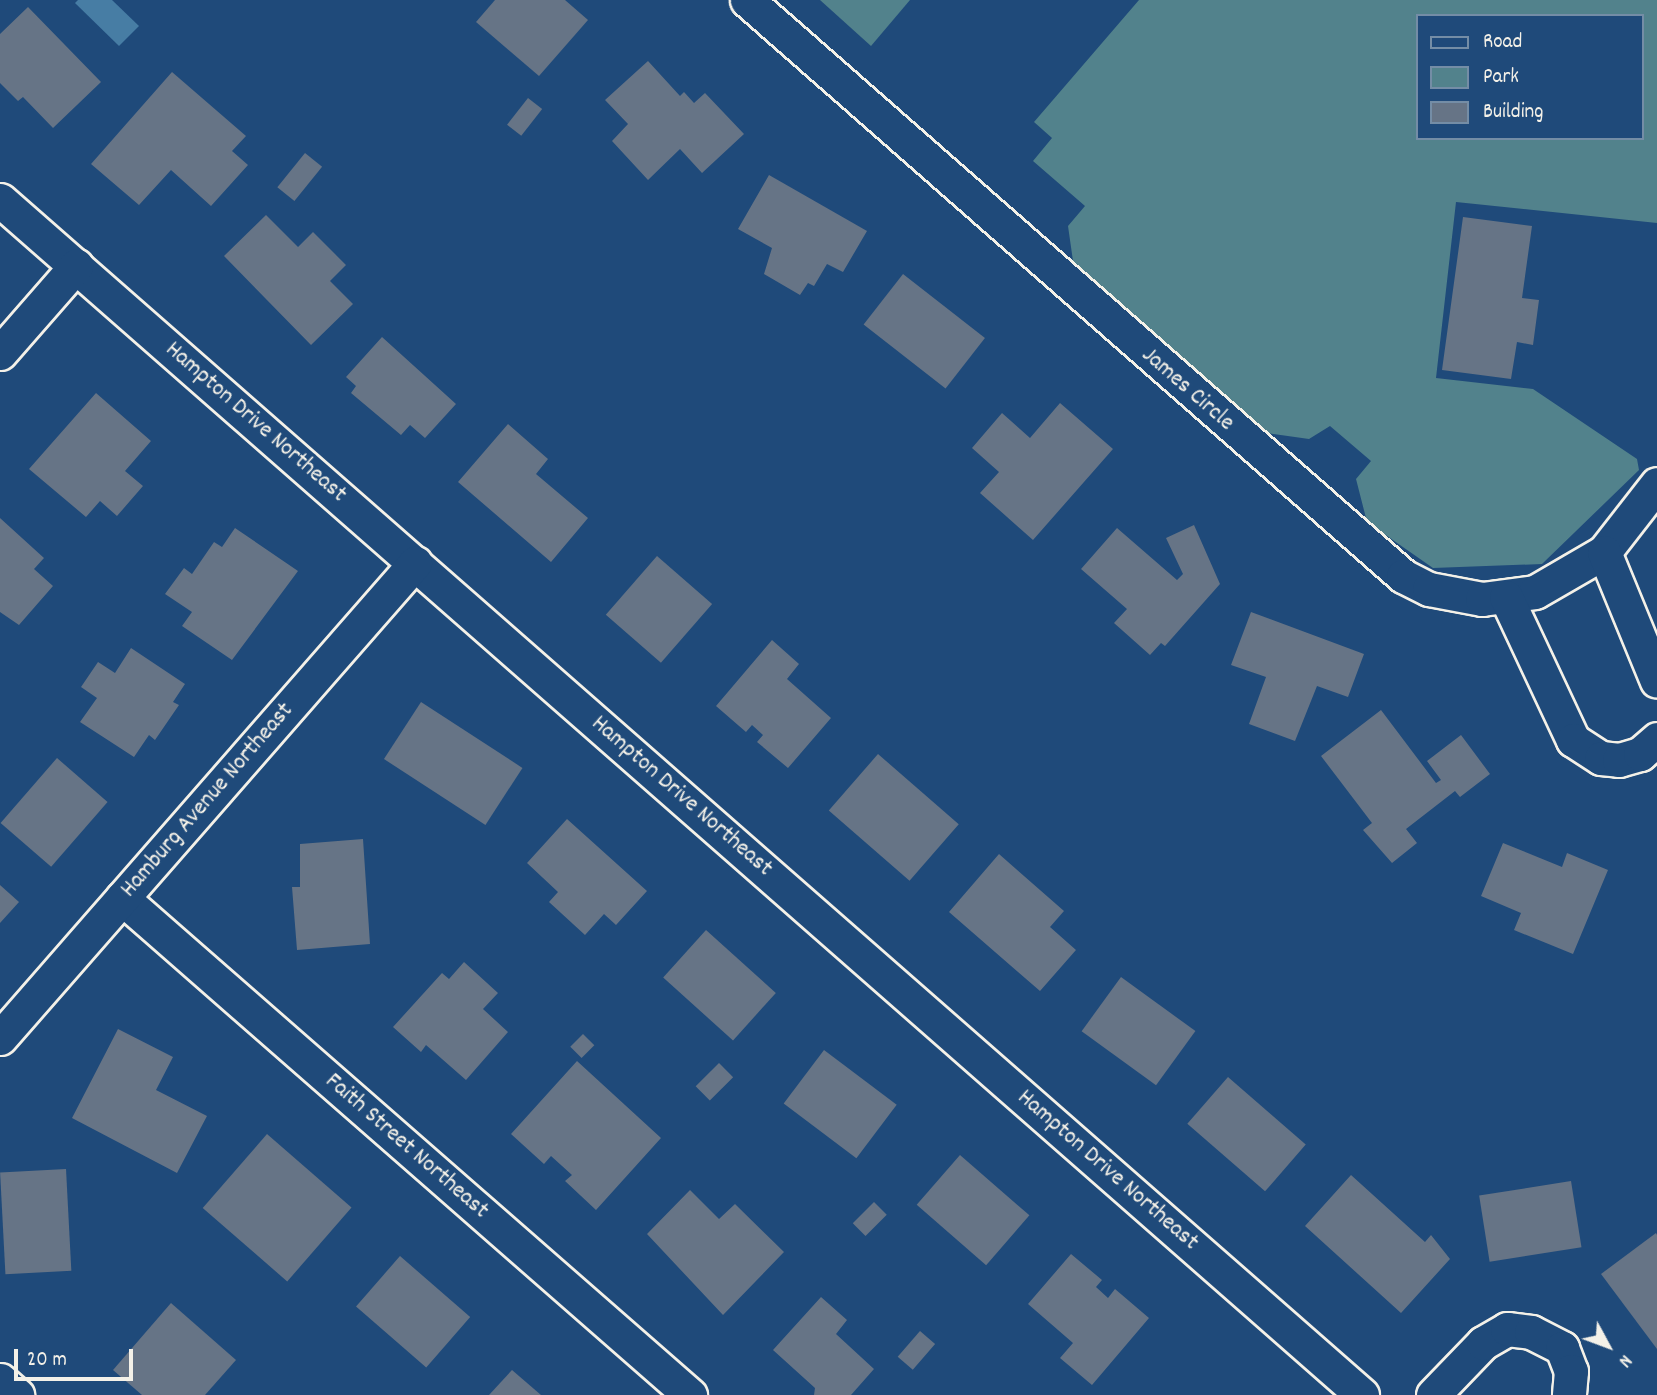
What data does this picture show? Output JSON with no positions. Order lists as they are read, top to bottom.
{
  "streets": {
    "street": [
      "James Circle",
      "Hampton Drive Northeast",
      "Hamburg Avenue Northeast",
      "Faith Street Northeast"
    ]
  },
  "crossings": [
    ["Hampton Drive Northeast", "Hamburg Avenue Northeast"],
    ["Hamburg Avenue Northeast", "Faith Street Northeast"]
  ],
  "legend": ["Road", "Park", "Building"],
  "scale_bar": "20 m",
  "north": "bottom right"
}
